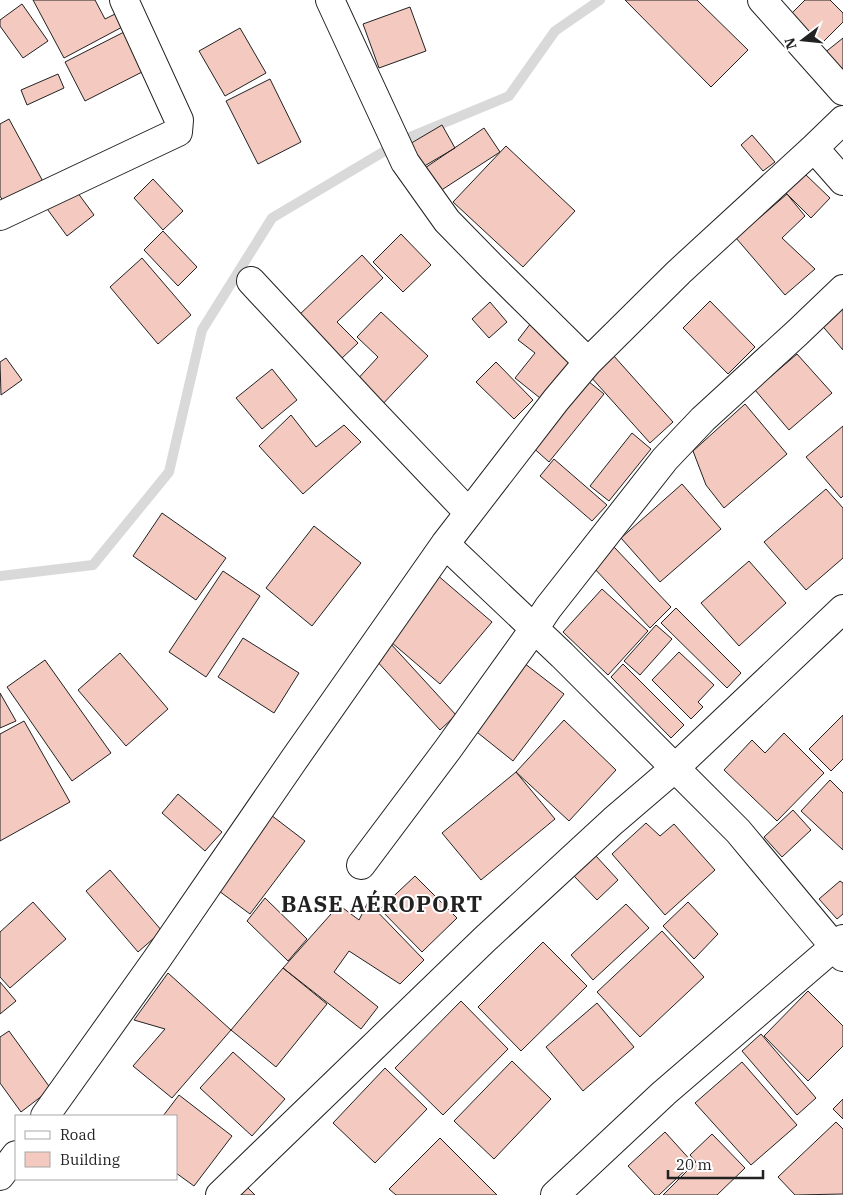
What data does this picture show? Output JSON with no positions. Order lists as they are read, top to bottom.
{
  "districts": ["BASE AÉROPORT"],
  "legend": ["Road", "Building"],
  "scale_bar": "20 m",
  "north": "left"
}
